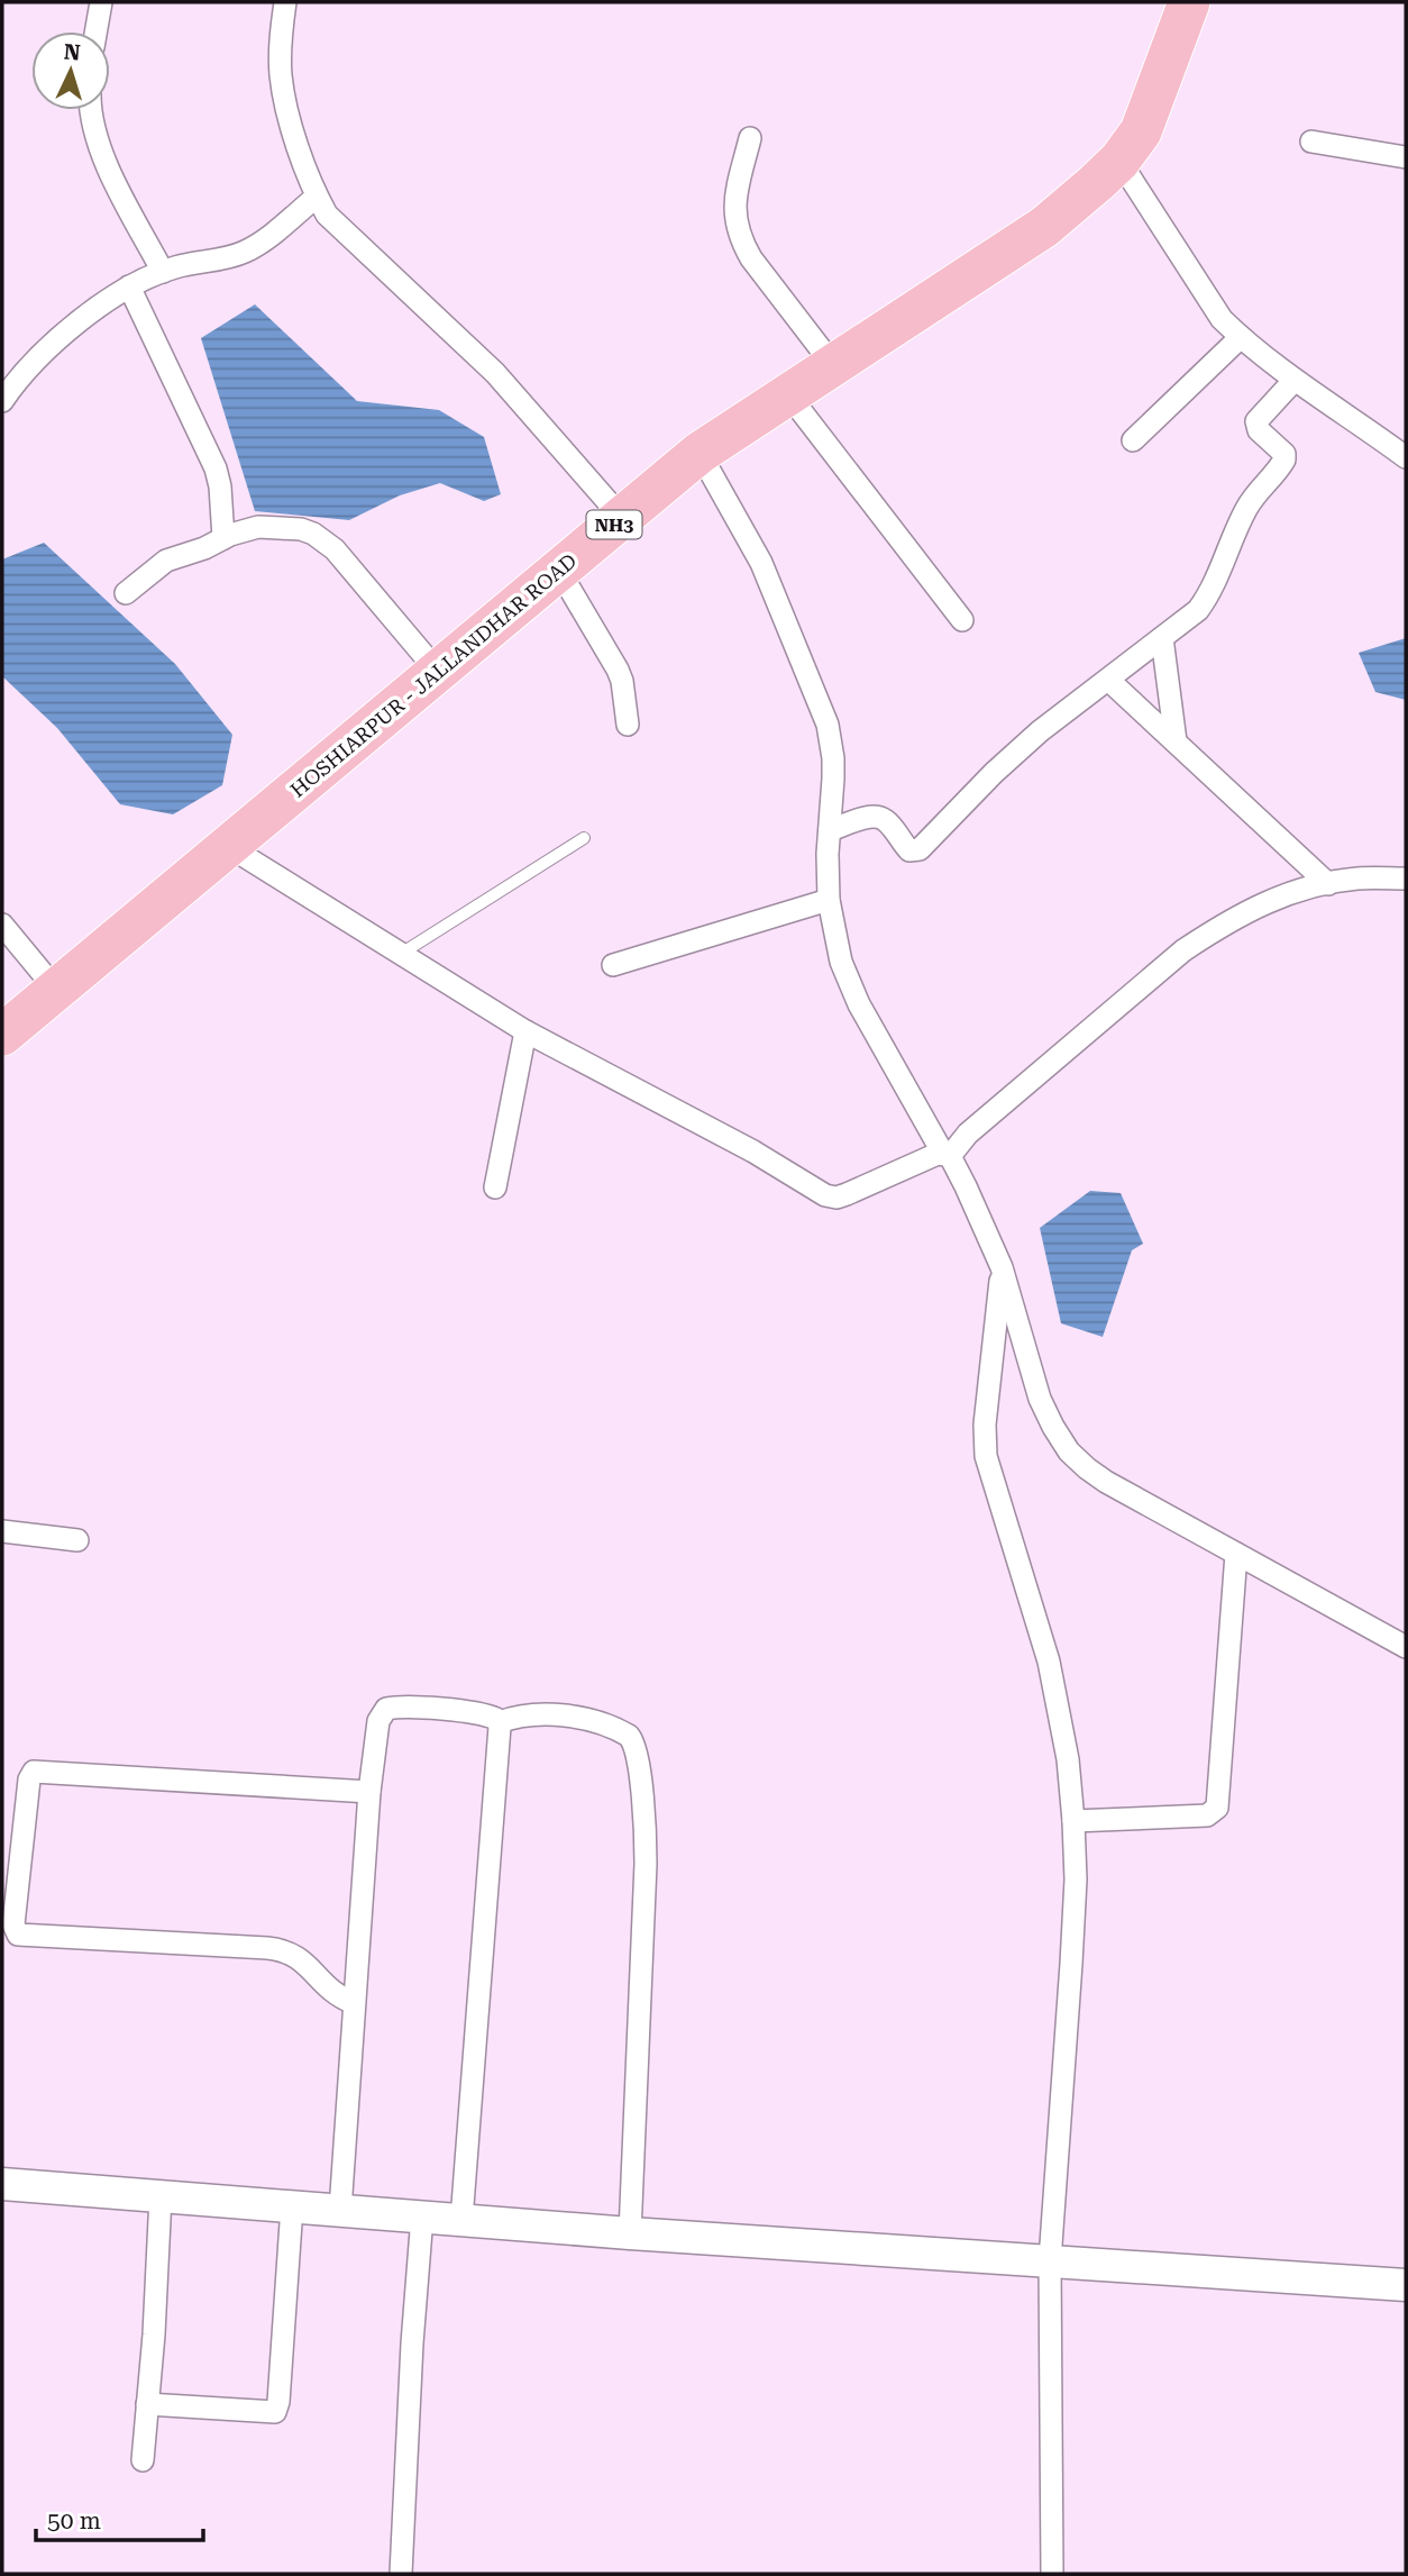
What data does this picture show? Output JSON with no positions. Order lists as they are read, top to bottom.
{
  "streets": {
    "highway": ["NH3", "HOSHIARPUR - JALLANDHAR ROAD"]
  },
  "scale_bar": "50 m",
  "north": "top"
}
